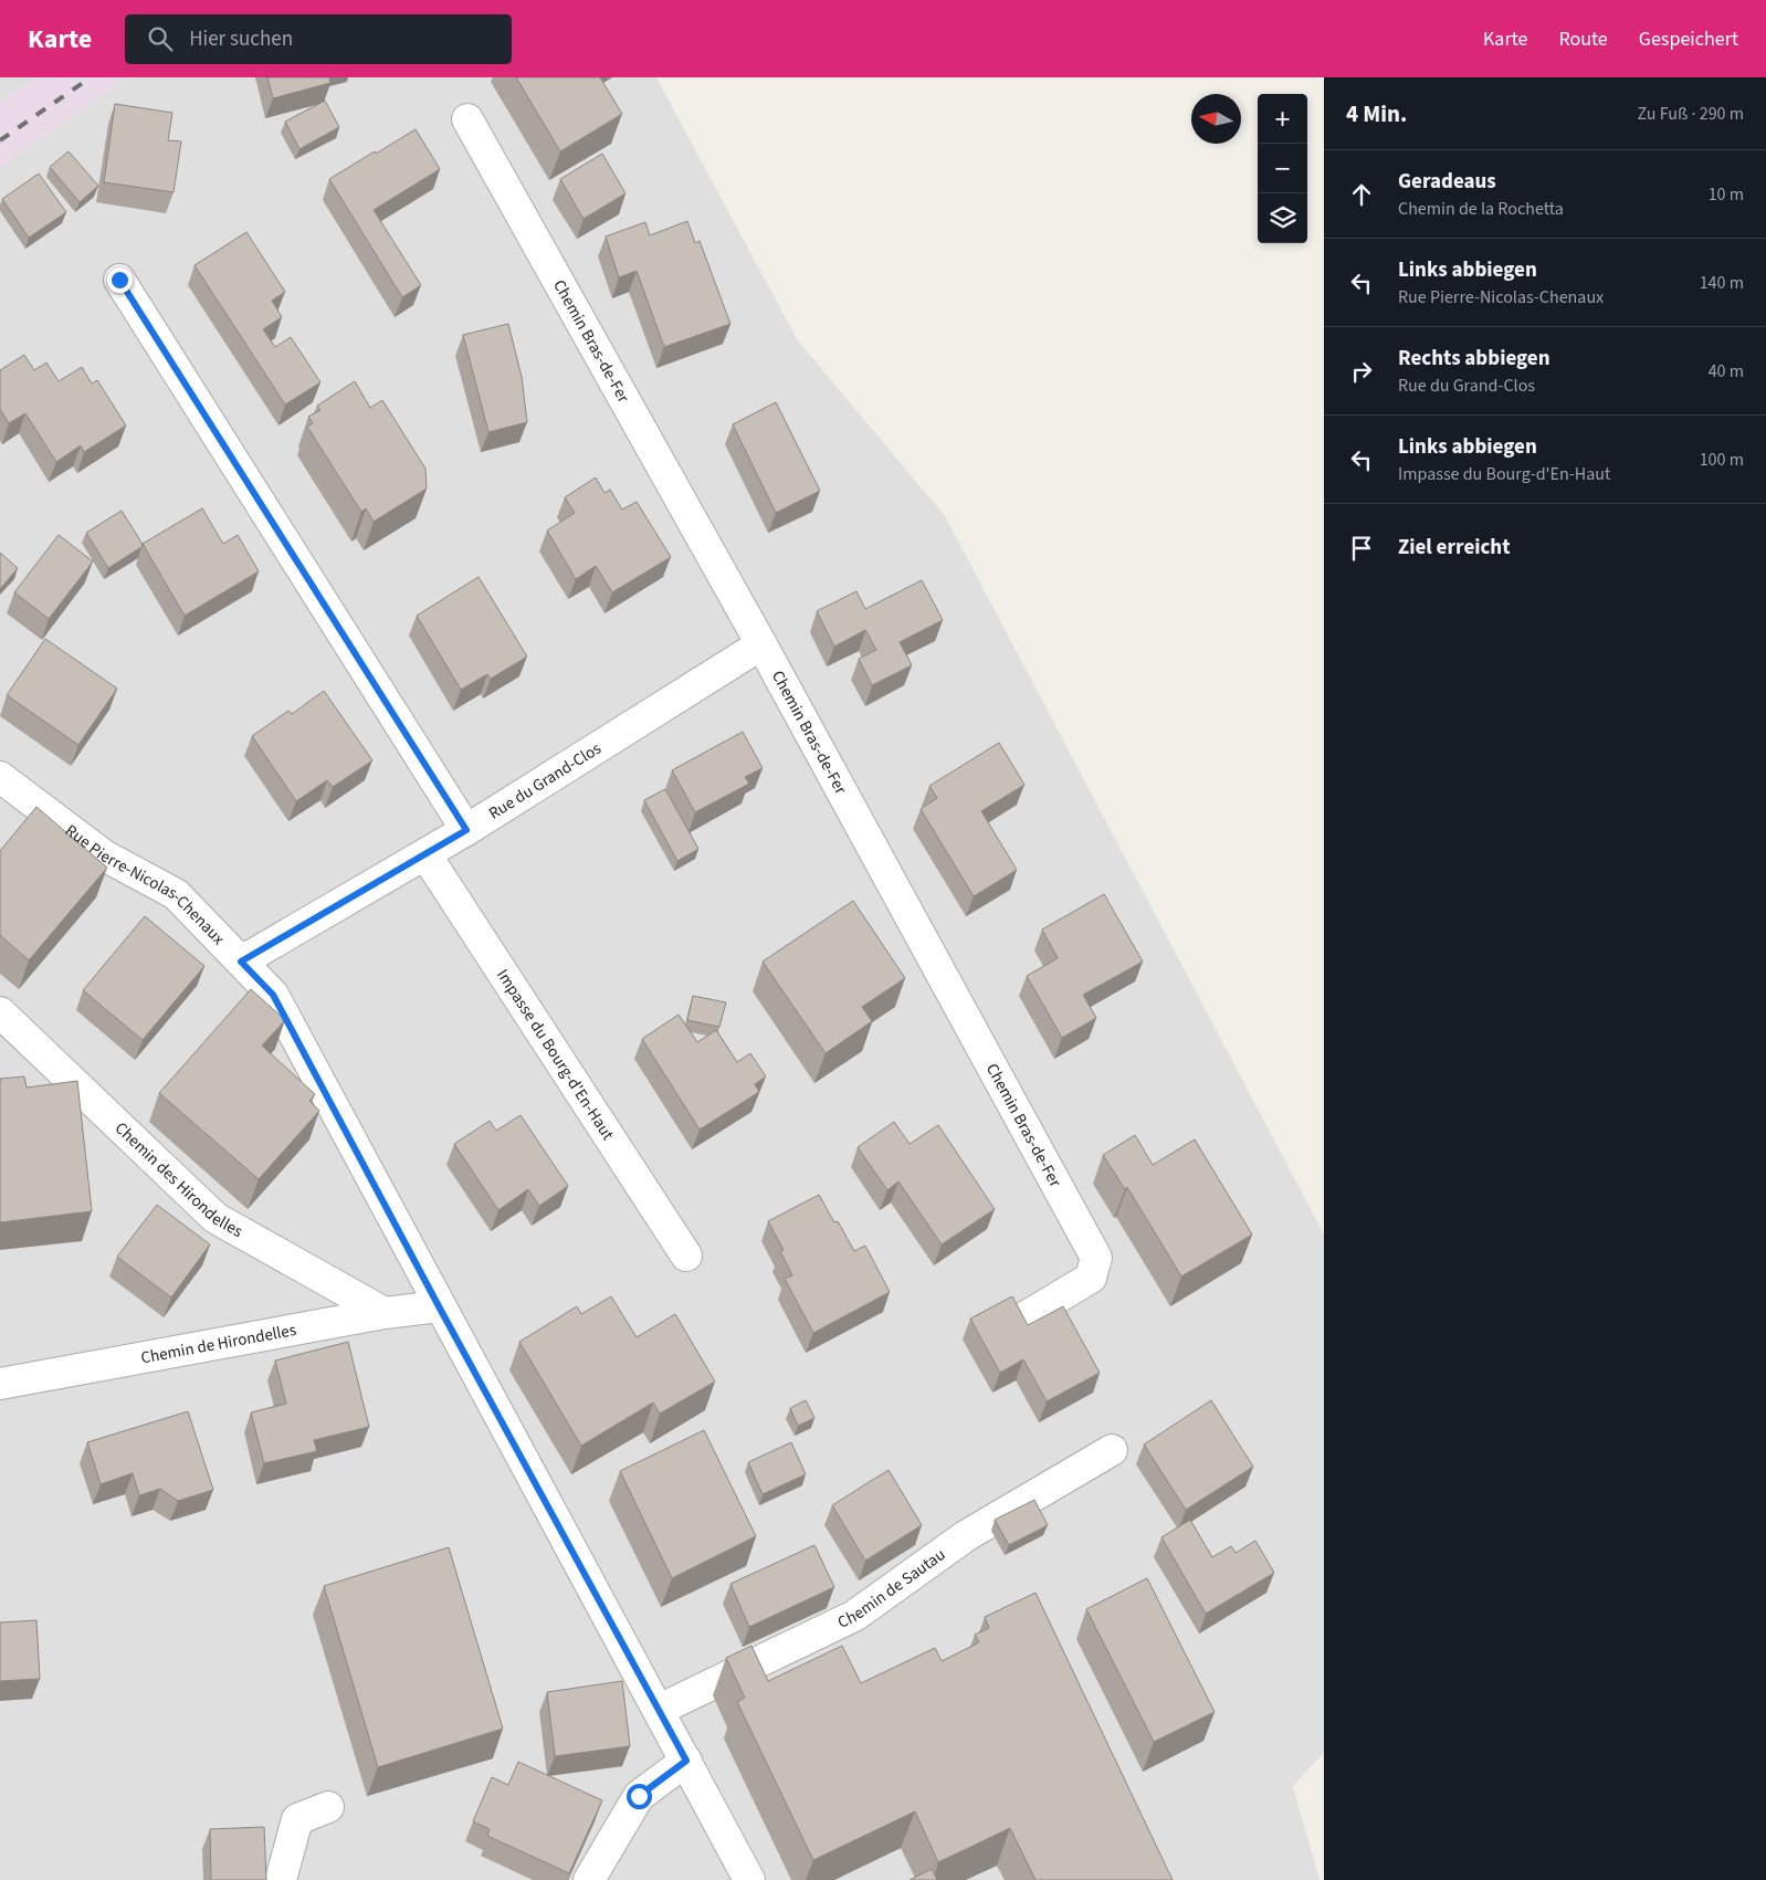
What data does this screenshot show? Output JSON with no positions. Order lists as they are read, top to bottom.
{
  "streets": {
    "street": [
      "Chemin Bras-de-Fer",
      "Rue du Grand-Clos",
      "Rue Pierre-Nicolas-Chenaux",
      "Impasse du Bourg-d'En-Haut",
      "Chemin des Hirondelles",
      "Chemin de Hirondelles",
      "Chemin de Sautau"
    ]
  },
  "crossings": [
    ["Chemin Bras-de-Fer", "Rue du Grand-Clos"],
    ["Rue du Grand-Clos", "Rue Pierre-Nicolas-Chenaux"],
    ["Rue du Grand-Clos", "Impasse du Bourg-d'En-Haut"],
    ["Rue Pierre-Nicolas-Chenaux", "Chemin de Hirondelles"],
    ["Rue Pierre-Nicolas-Chenaux", "Chemin de Sautau"],
    ["Chemin des Hirondelles", "Chemin de Hirondelles"]
  ],
  "north": "left",
  "page": {
    "header": "Karte",
    "search": "Hier suchen",
    "nav": ["Karte", "Route", "Gespeichert"],
    "heading": ["4 Min.", "Zu Fuß · 290 m"],
    "map_buttons": ["+", "−"],
    "list": [
      ["Geradeaus", "Chemin de la Rochetta", "10 m"],
      ["Links abbiegen", "Rue Pierre-Nicolas-Chenaux", "140 m"],
      ["Rechts abbiegen", "Rue du Grand-Clos", "40 m"],
      ["Links abbiegen", "Impasse du Bourg-d'En-Haut", "100 m"],
      "Ziel erreicht"
    ]
  }
}
